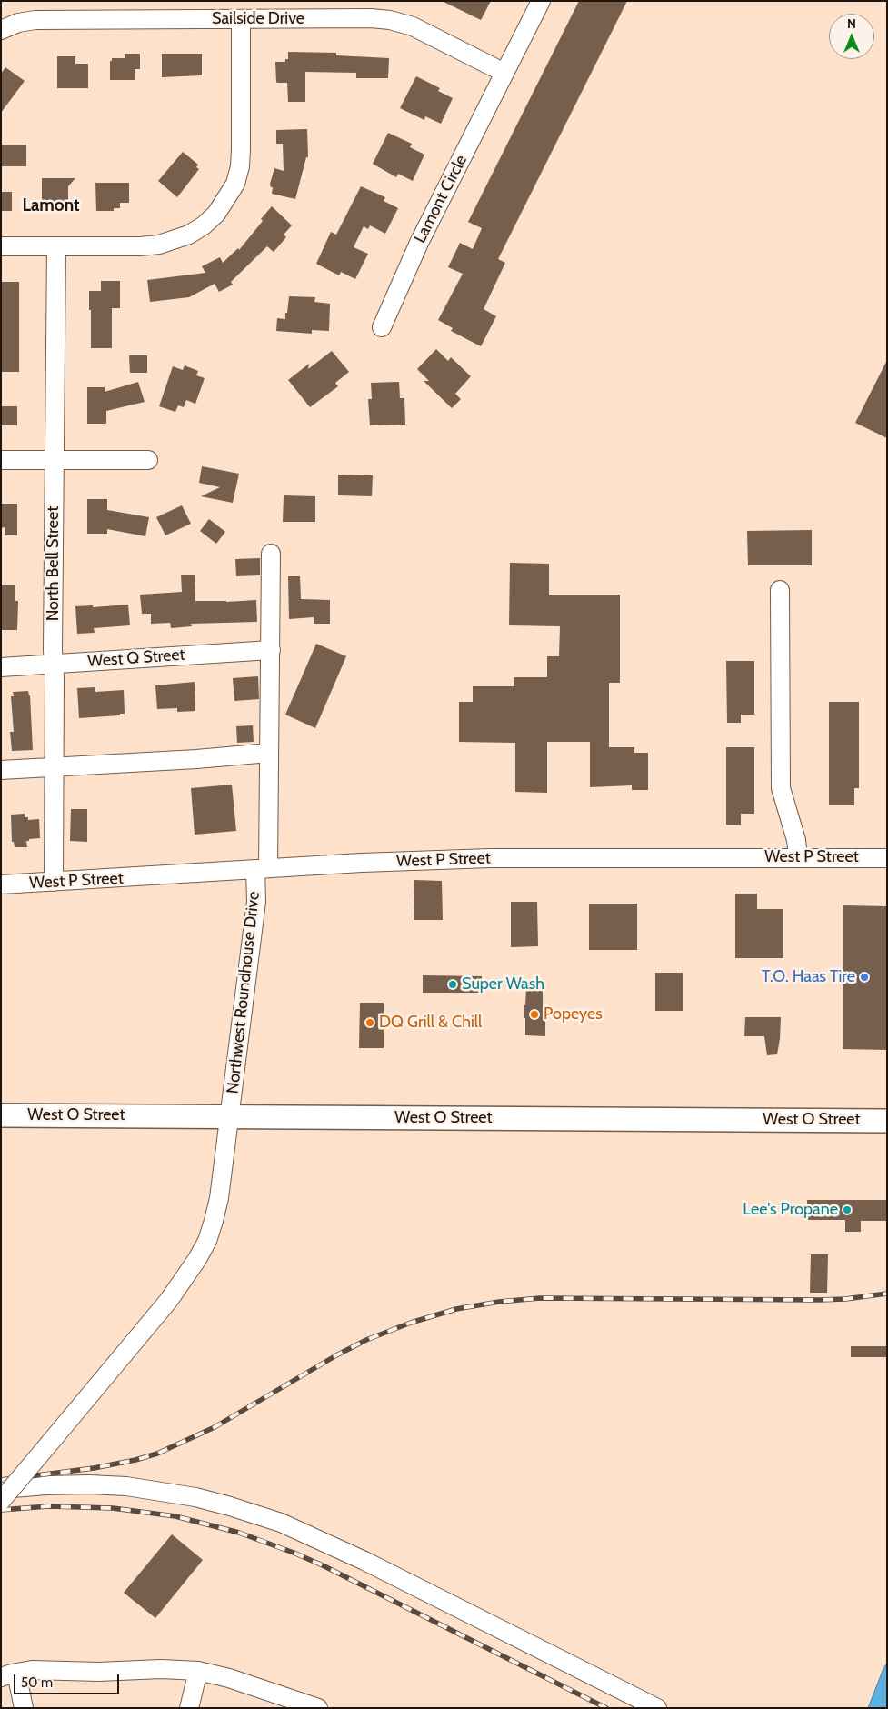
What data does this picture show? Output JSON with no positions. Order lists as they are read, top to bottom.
{
  "streets": {
    "main road": ["West O Street"],
    "street": [
      "Sailside Drive",
      "Lamont Circle",
      "North Bell Street",
      "West Q Street",
      "West P Street",
      "Northwest Roundhouse Drive"
    ]
  },
  "crossings": [
    ["Sailside Drive", "Lamont Circle"],
    ["North Bell Street", "West Q Street"],
    ["North Bell Street", "West P Street"],
    ["West Q Street", "Northwest Roundhouse Drive"],
    ["West P Street", "Northwest Roundhouse Drive"],
    ["Northwest Roundhouse Drive", "West O Street"]
  ],
  "districts": ["Lamont"],
  "places": [
    "T.O. Haas Tire",
    "Super Wash",
    "Popeyes",
    "DQ Grill & Chill",
    "Lee's Propane"
  ],
  "scale_bar": "50 m",
  "north": "top"
}
